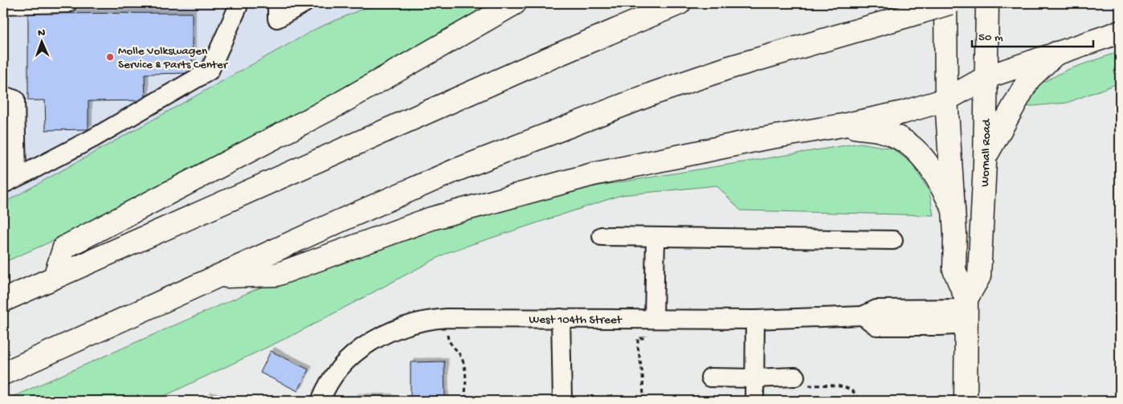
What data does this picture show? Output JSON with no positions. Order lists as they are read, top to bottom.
{
  "streets": {
    "main road": ["Wornall Road"],
    "street": ["West 104th Street"]
  },
  "crossings": [
    ["Wornall Road", "West 104th Street"]
  ],
  "places": ["Molle Volkswagen Service & Parts Center"],
  "scale_bar": "50 m",
  "north": "top"
}
